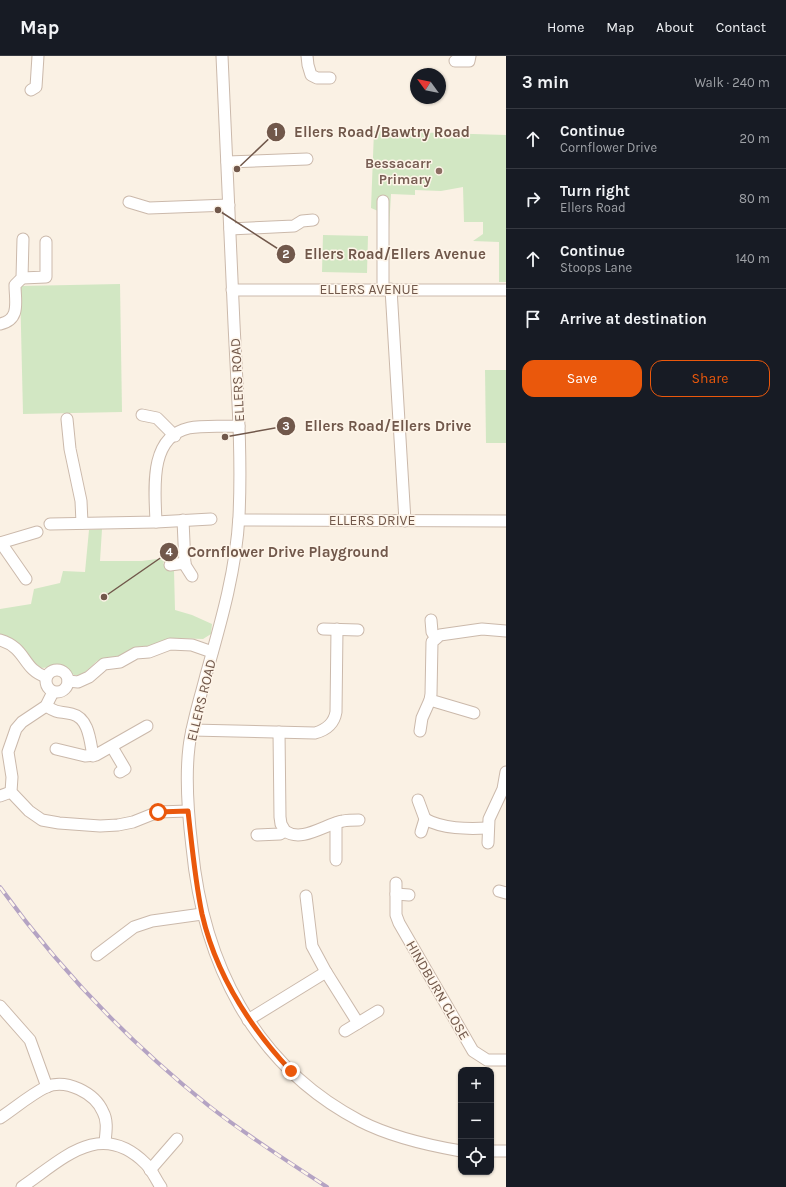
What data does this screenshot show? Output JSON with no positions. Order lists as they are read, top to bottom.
{
  "streets": {
    "street": [
      "ELLERS AVENUE",
      "ELLERS ROAD",
      "ELLERS DRIVE",
      "HINDBURN CLOSE"
    ]
  },
  "crossings": [
    ["ELLERS AVENUE", "ELLERS ROAD"],
    ["ELLERS ROAD", "ELLERS DRIVE"]
  ],
  "places": [
    "Ellers Road/Bawtry Road",
    "Bessacarr Primary",
    "Ellers Road/Ellers Avenue",
    "Ellers Road/Ellers Drive",
    "Cornflower Drive Playground"
  ],
  "north": "top left",
  "page": {
    "header": "Map",
    "nav": [
      "Home",
      "Map",
      "About",
      "Contact"
    ],
    "heading": ["3 min", "Walk · 240 m"],
    "list": [
      ["Continue", "Cornflower Drive", "20 m"],
      ["Turn right", "Ellers Road", "80 m"],
      ["Continue", "Stoops Lane", "140 m"],
      "Arrive at destination"
    ],
    "buttons": ["Save", "Share"],
    "map_buttons": ["+", "−"]
  }
}
